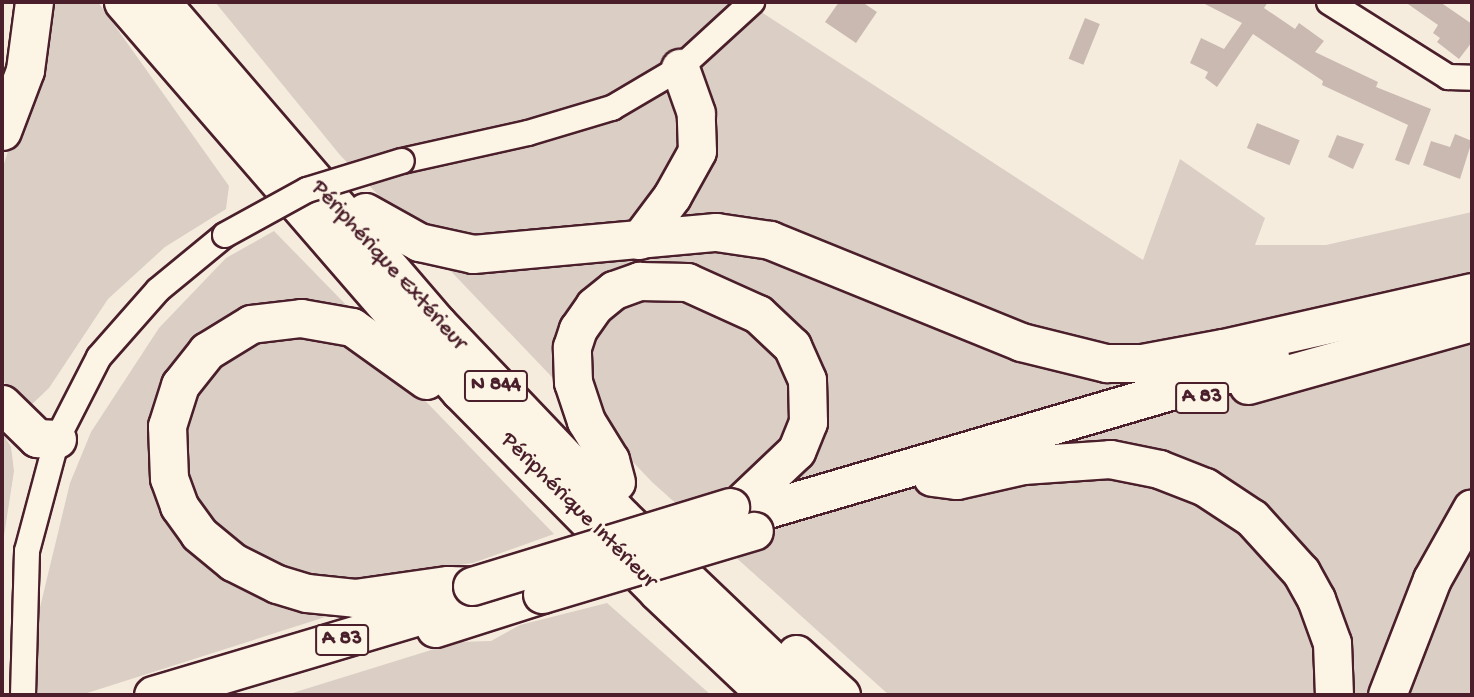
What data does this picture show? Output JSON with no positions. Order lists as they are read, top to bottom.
{
  "streets": {
    "highway": [
      "Périphérique Extérieur",
      "N 844",
      "A 83",
      "Périphérique Intérieur"
    ]
  }
}
